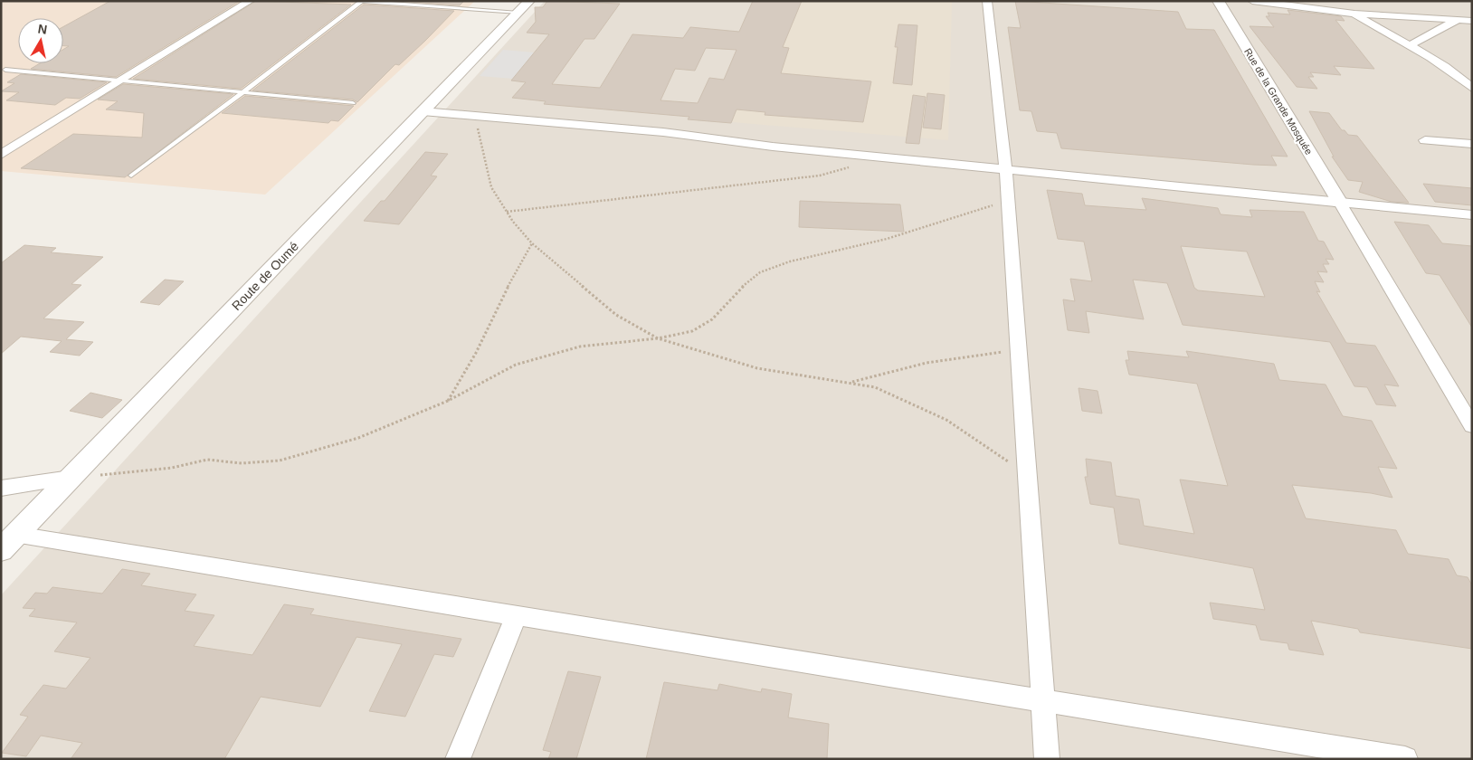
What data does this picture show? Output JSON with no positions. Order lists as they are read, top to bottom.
{
  "streets": {
    "street": ["Rue de la Grande Mosquée", "Route de Oumé"]
  },
  "north": "top"
}
